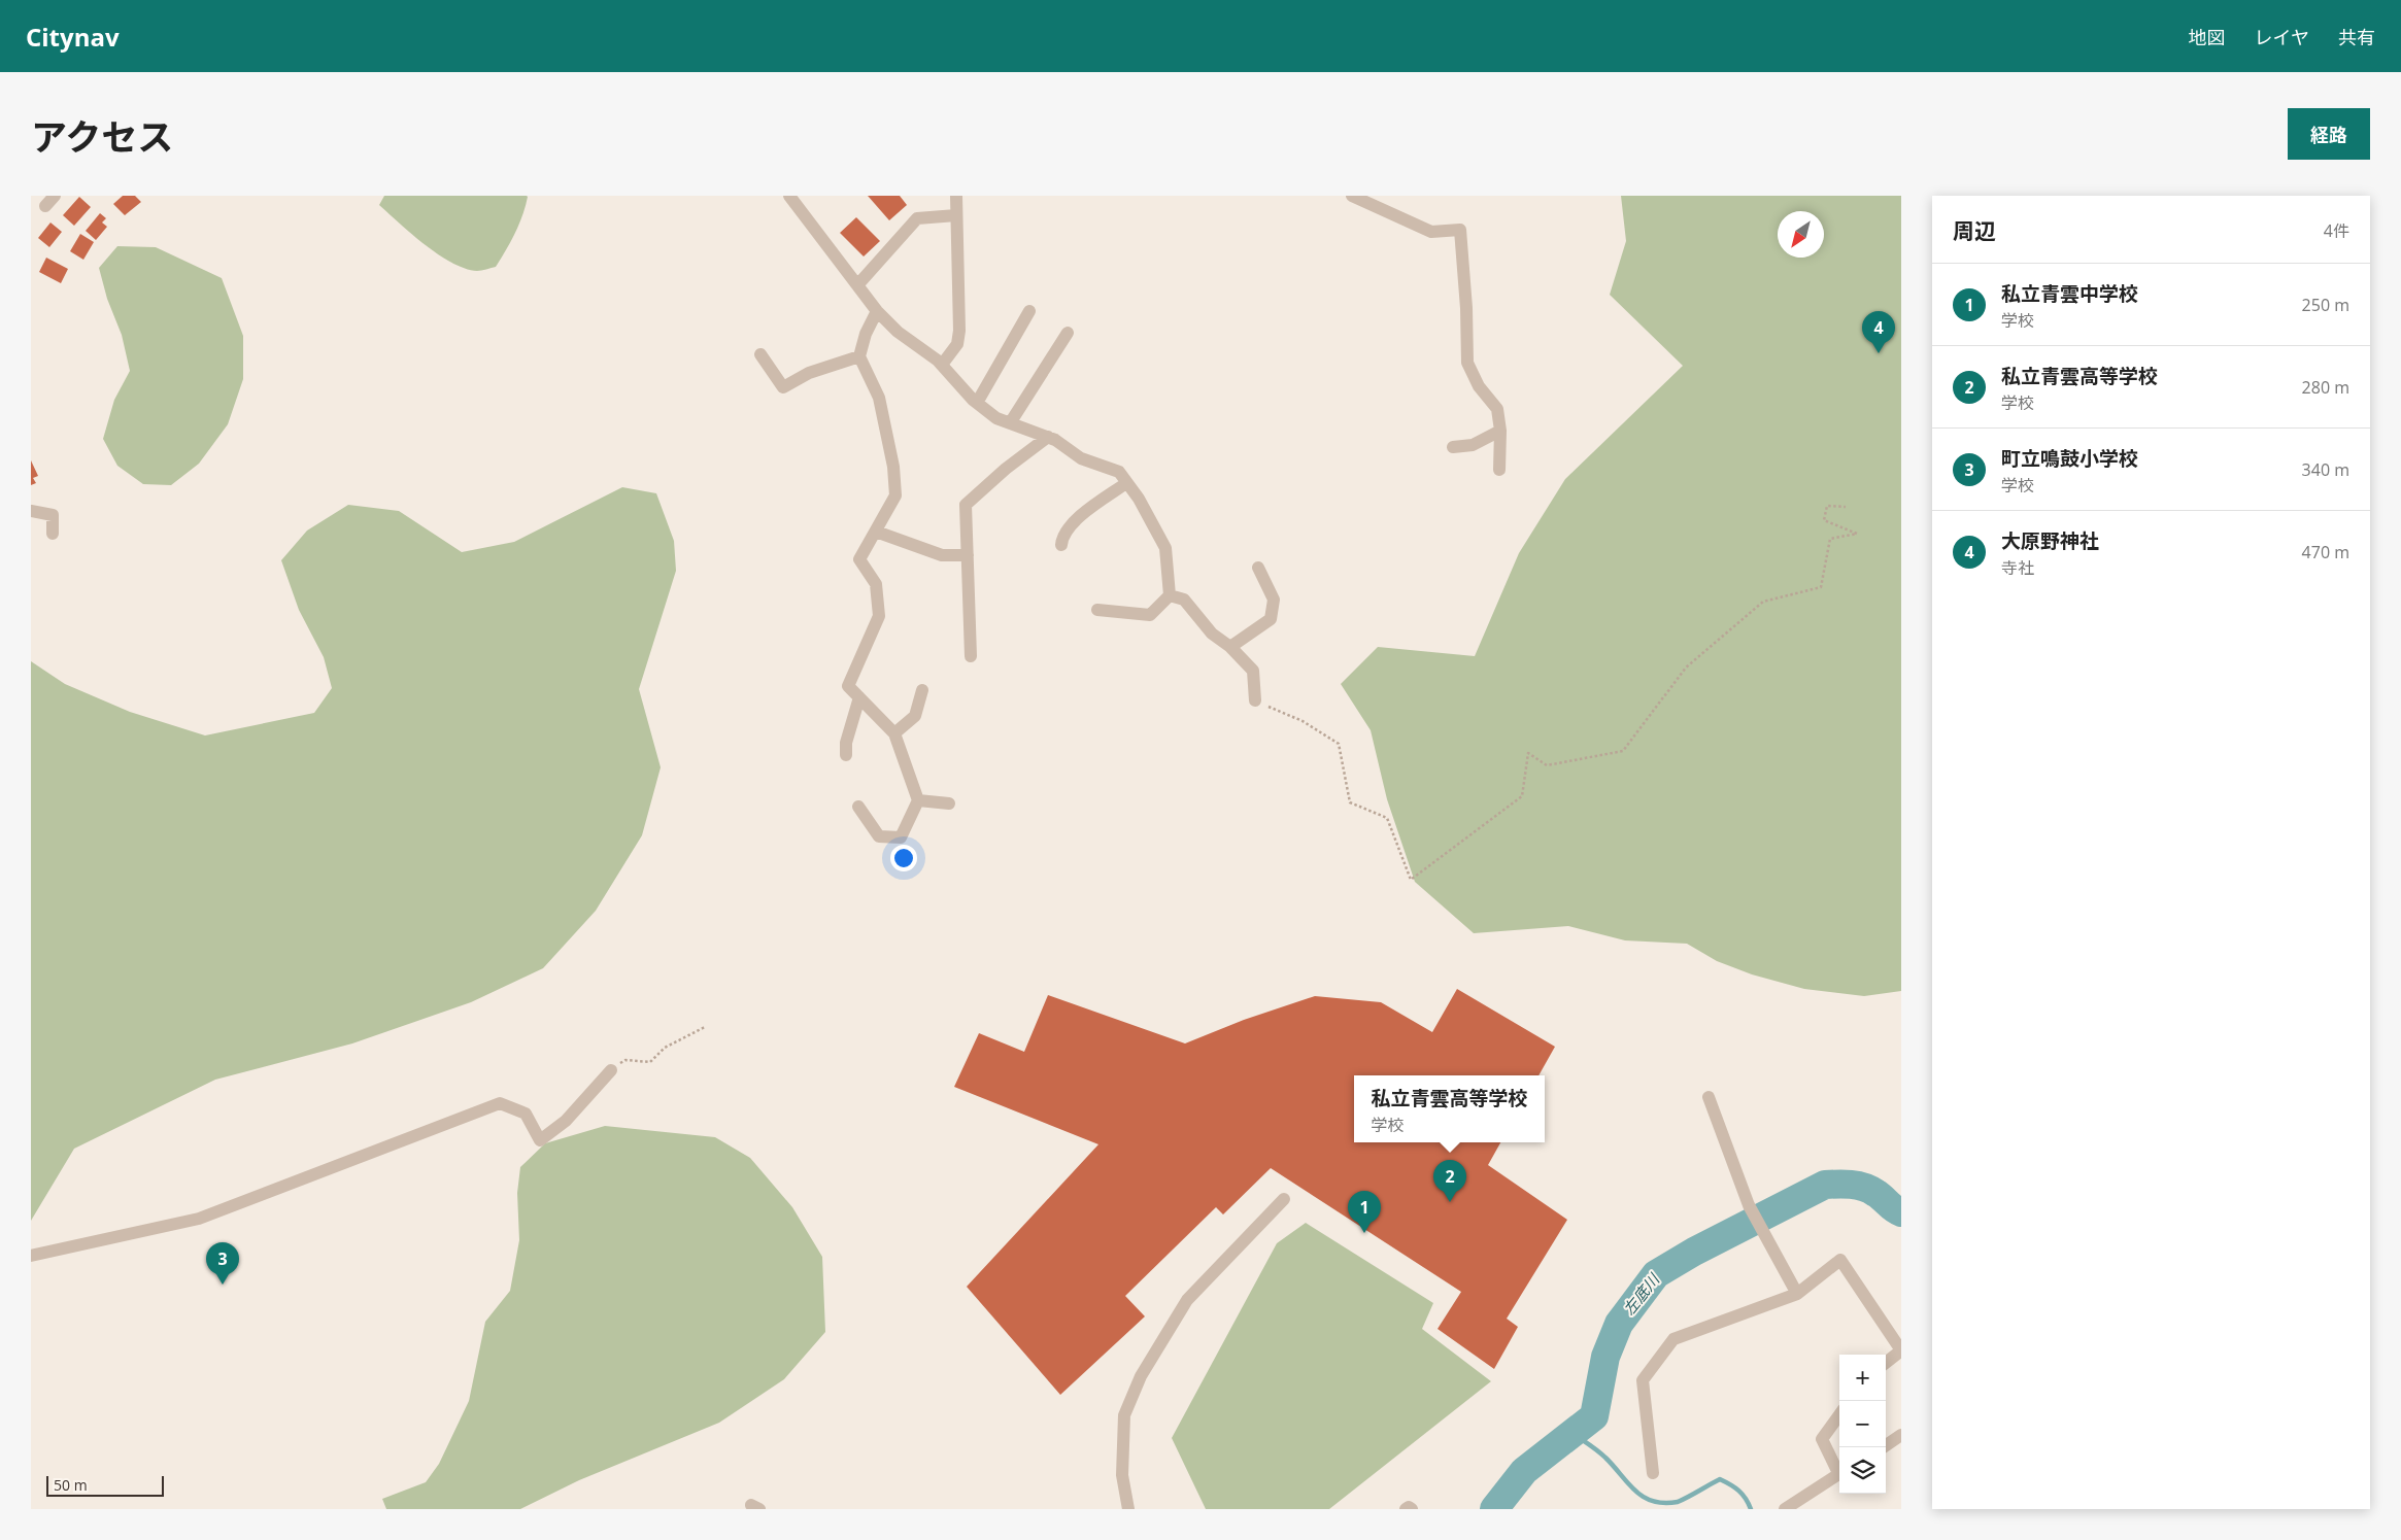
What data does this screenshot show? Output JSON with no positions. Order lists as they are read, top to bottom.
{
  "water": ["左底川"],
  "scale_bar": "50 m",
  "north": "bottom left",
  "page": {
    "header": "Citynav",
    "nav": ["地図", "レイヤ", "共有"],
    "title": "アクセス",
    "buttons": "経路",
    "heading": ["周辺", "4件"],
    "list": [
      {
        "mark": "1",
        "name": "私立青雲中学校",
        "note": "学校",
        "value": "250 m"
      },
      {
        "mark": "2",
        "name": "私立青雲高等学校",
        "note": "学校",
        "value": "280 m"
      },
      {
        "mark": "3",
        "name": "町立鳴鼓小学校",
        "note": "学校",
        "value": "340 m"
      },
      {
        "mark": "4",
        "name": "大原野神社",
        "note": "寺社",
        "value": "470 m"
      }
    ],
    "pins": [
      "4",
      "2",
      "1",
      "3"
    ],
    "popup": ["私立青雲高等学校", "学校"],
    "map_buttons": ["+", "−"],
    "scale": "50 m"
  }
}
